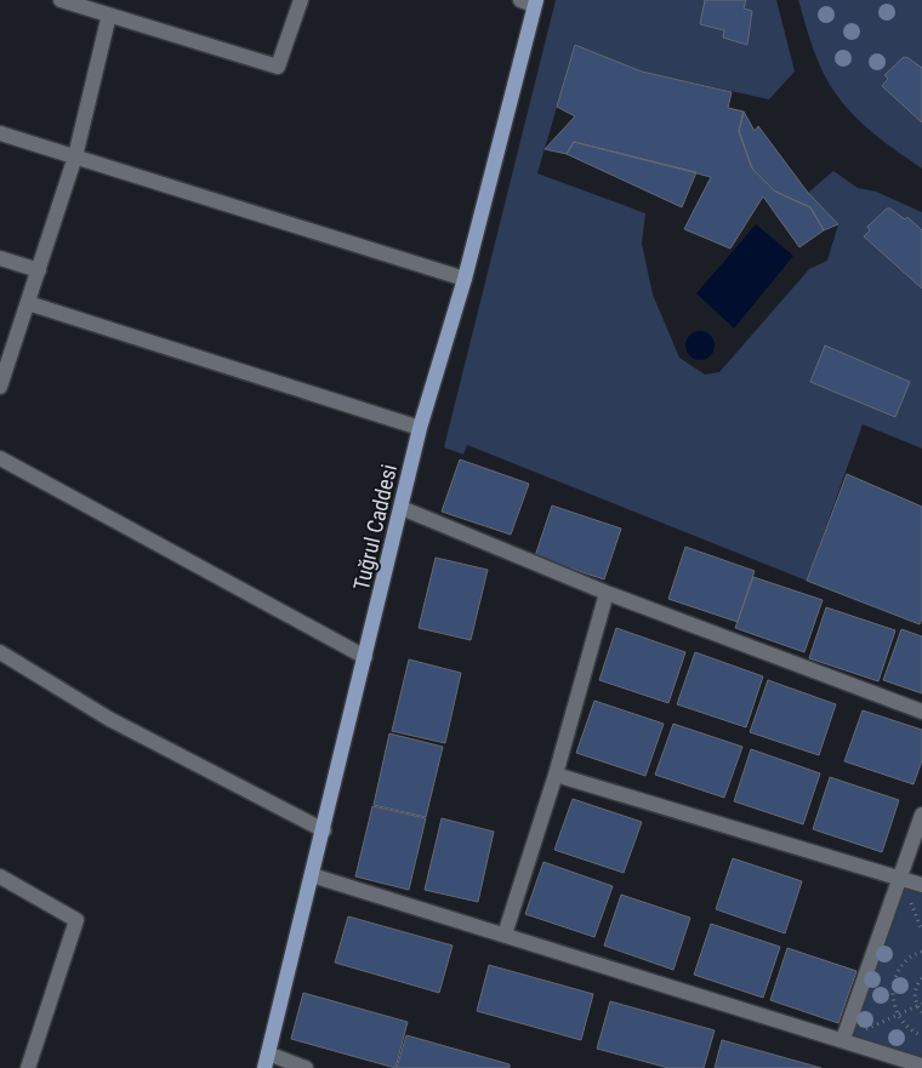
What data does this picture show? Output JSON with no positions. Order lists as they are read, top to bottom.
{
  "streets": {
    "main road": ["Tuğrul Caddesi"]
  }
}
